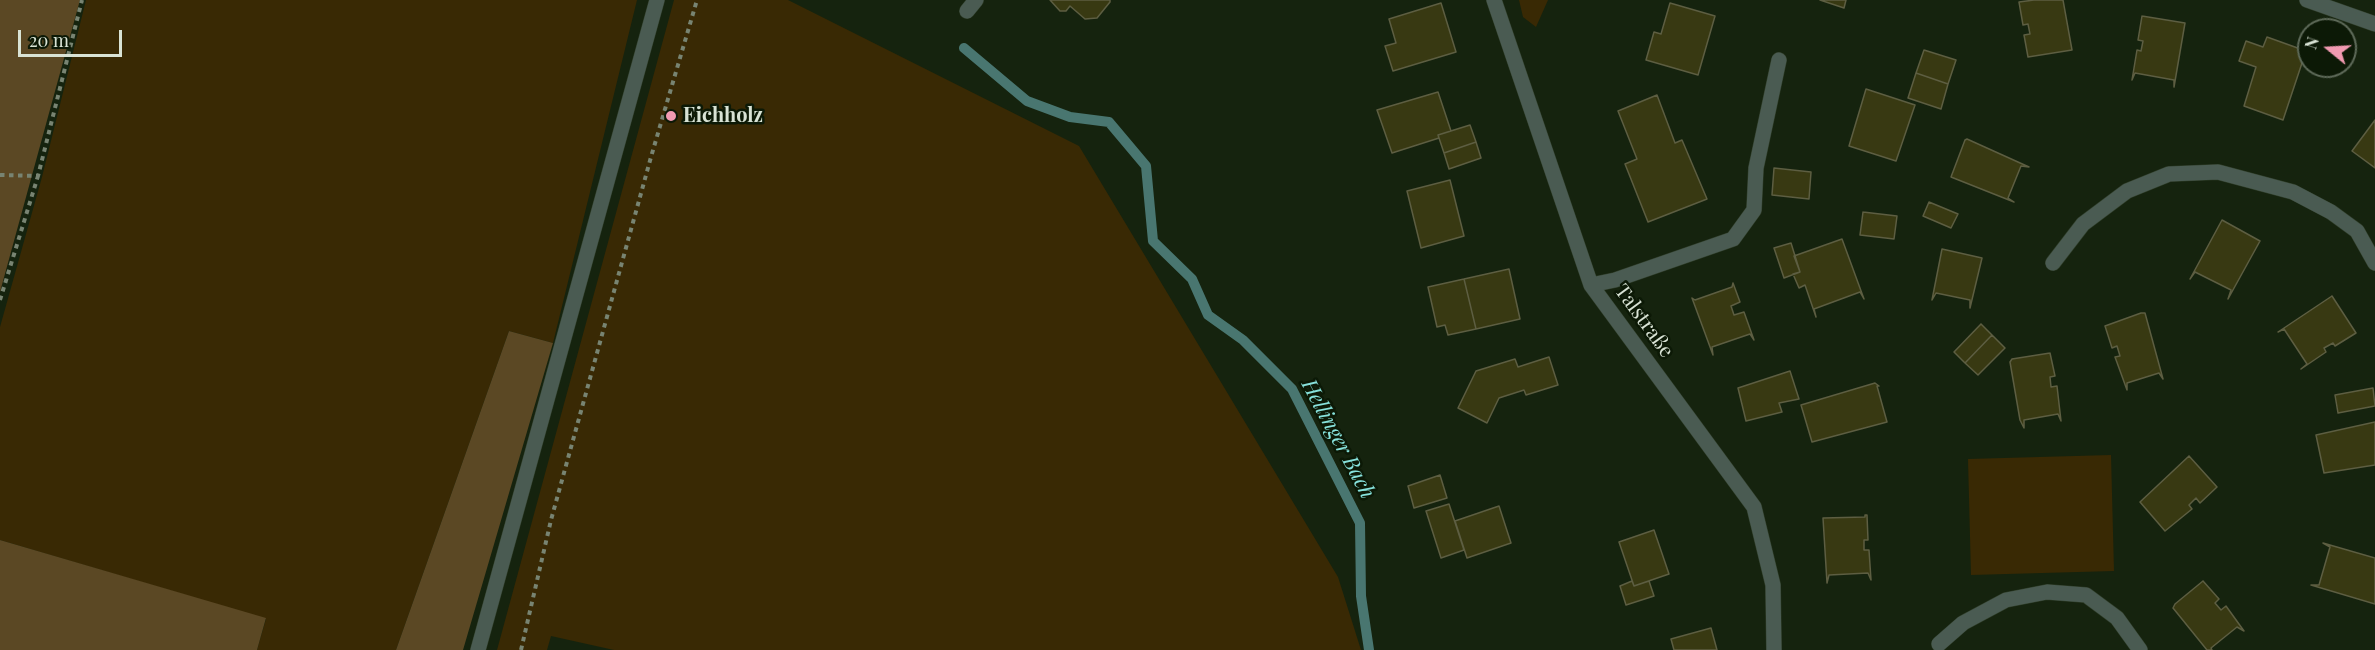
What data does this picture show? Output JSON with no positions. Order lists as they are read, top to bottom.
{
  "streets": {
    "street": ["Talstraße"]
  },
  "water": ["Hellinger Bach"],
  "places": ["Eichholz"],
  "scale_bar": "20 m",
  "north": "left"
}
